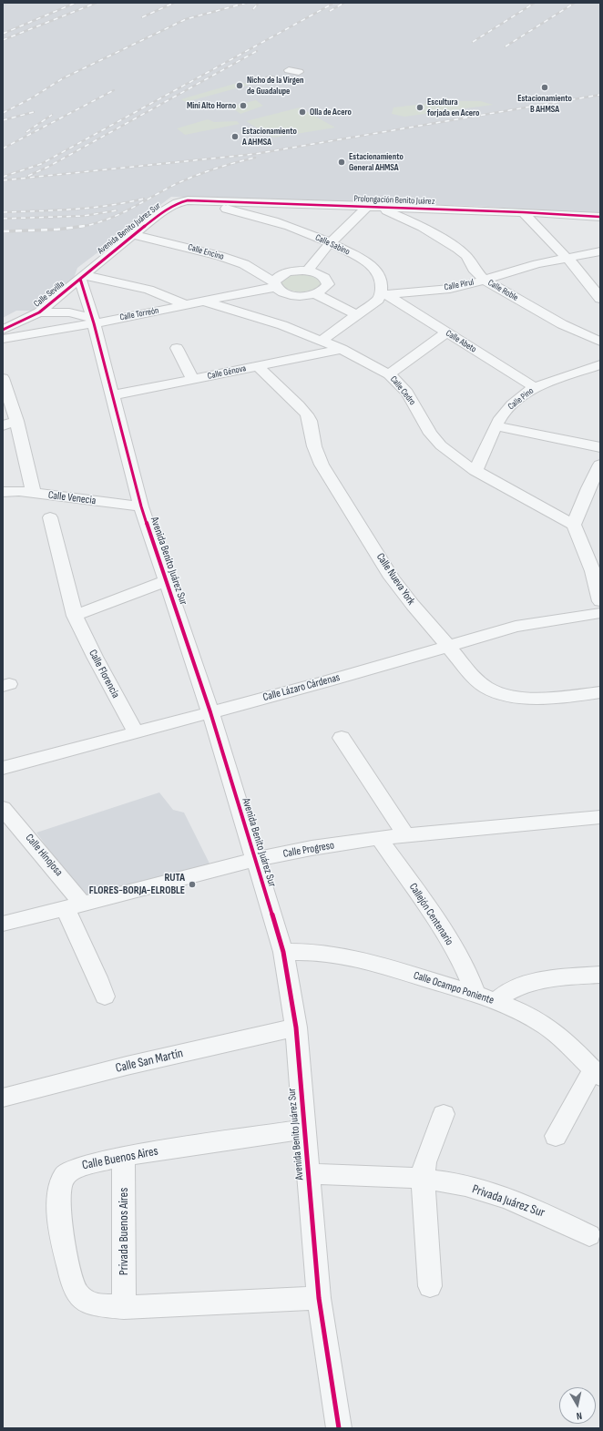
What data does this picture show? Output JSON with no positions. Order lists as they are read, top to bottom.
{
  "streets": {
    "street": [
      "Prolongación Benito Juárez",
      "Avenida Benito Juárez Sur",
      "Calle Sabino",
      "Calle Encino",
      "Calle Pirul",
      "Calle Roble",
      "Calle Sevilla",
      "Calle Torreón",
      "Calle Abeto",
      "Calle Génova",
      "Calle Cedro",
      "Calle Pino",
      "Calle Venecia",
      "Calle Nueva York",
      "Calle Florencia",
      "Calle Lázaro Cárdenas",
      "Calle Progreso",
      "Calle Hinojosa",
      "Callejón Centenario",
      "Calle Ocampo Poniente",
      "Calle San Martín",
      "Calle Buenos Aires",
      "Privada Juárez Sur",
      "Privada Buenos Aires"
    ]
  },
  "crossings": [
    ["Prolongación Benito Juárez", "Avenida Benito Juárez Sur"],
    ["Prolongación Benito Juárez", "Calle Sabino"],
    ["Prolongación Benito Juárez", "Calle Roble"],
    ["Avenida Benito Juárez Sur", "Calle Sabino"],
    ["Avenida Benito Juárez Sur", "Calle Encino"],
    ["Avenida Benito Juárez Sur", "Calle Sevilla"],
    ["Avenida Benito Juárez Sur", "Calle Torreón"],
    ["Avenida Benito Juárez Sur", "Calle Génova"],
    ["Avenida Benito Juárez Sur", "Calle Venecia"],
    ["Avenida Benito Juárez Sur", "Calle Lázaro Cárdenas"],
    ["Avenida Benito Juárez Sur", "Calle Progreso"],
    ["Avenida Benito Juárez Sur", "Calle Ocampo Poniente"],
    ["Avenida Benito Juárez Sur", "Calle San Martín"],
    ["Avenida Benito Juárez Sur", "Calle Buenos Aires"],
    ["Avenida Benito Juárez Sur", "Privada Juárez Sur"],
    ["Calle Sabino", "Calle Pirul"],
    ["Calle Sabino", "Calle Abeto"],
    ["Calle Encino", "Calle Torreón"],
    ["Calle Pirul", "Calle Roble"],
    ["Calle Pirul", "Calle Abeto"],
    ["Calle Torreón", "Calle Cedro"],
    ["Calle Abeto", "Calle Pino"],
    ["Calle Génova", "Calle Cedro"],
    ["Calle Génova", "Calle Nueva York"],
    ["Calle Cedro", "Calle Pino"],
    ["Calle Nueva York", "Calle Lázaro Cárdenas"],
    ["Calle Florencia", "Calle Lázaro Cárdenas"],
    ["Calle Progreso", "Calle Hinojosa"],
    ["Calle Progreso", "Callejón Centenario"],
    ["Callejón Centenario", "Calle Ocampo Poniente"],
    ["Calle Buenos Aires", "Privada Buenos Aires"]
  ],
  "places": [
    "Nicho de la Virgen de Guadalupe",
    "Estacionamiento B AHMSA",
    "Mini Alto Horno",
    "Escultura forjada en Acero",
    "Olla de Acero",
    "Estacionamiento A AHMSA",
    "Estacionamiento General AHMSA",
    "RUTA FLORES-BORJA-ELROBLE"
  ],
  "north": "bottom"
}
